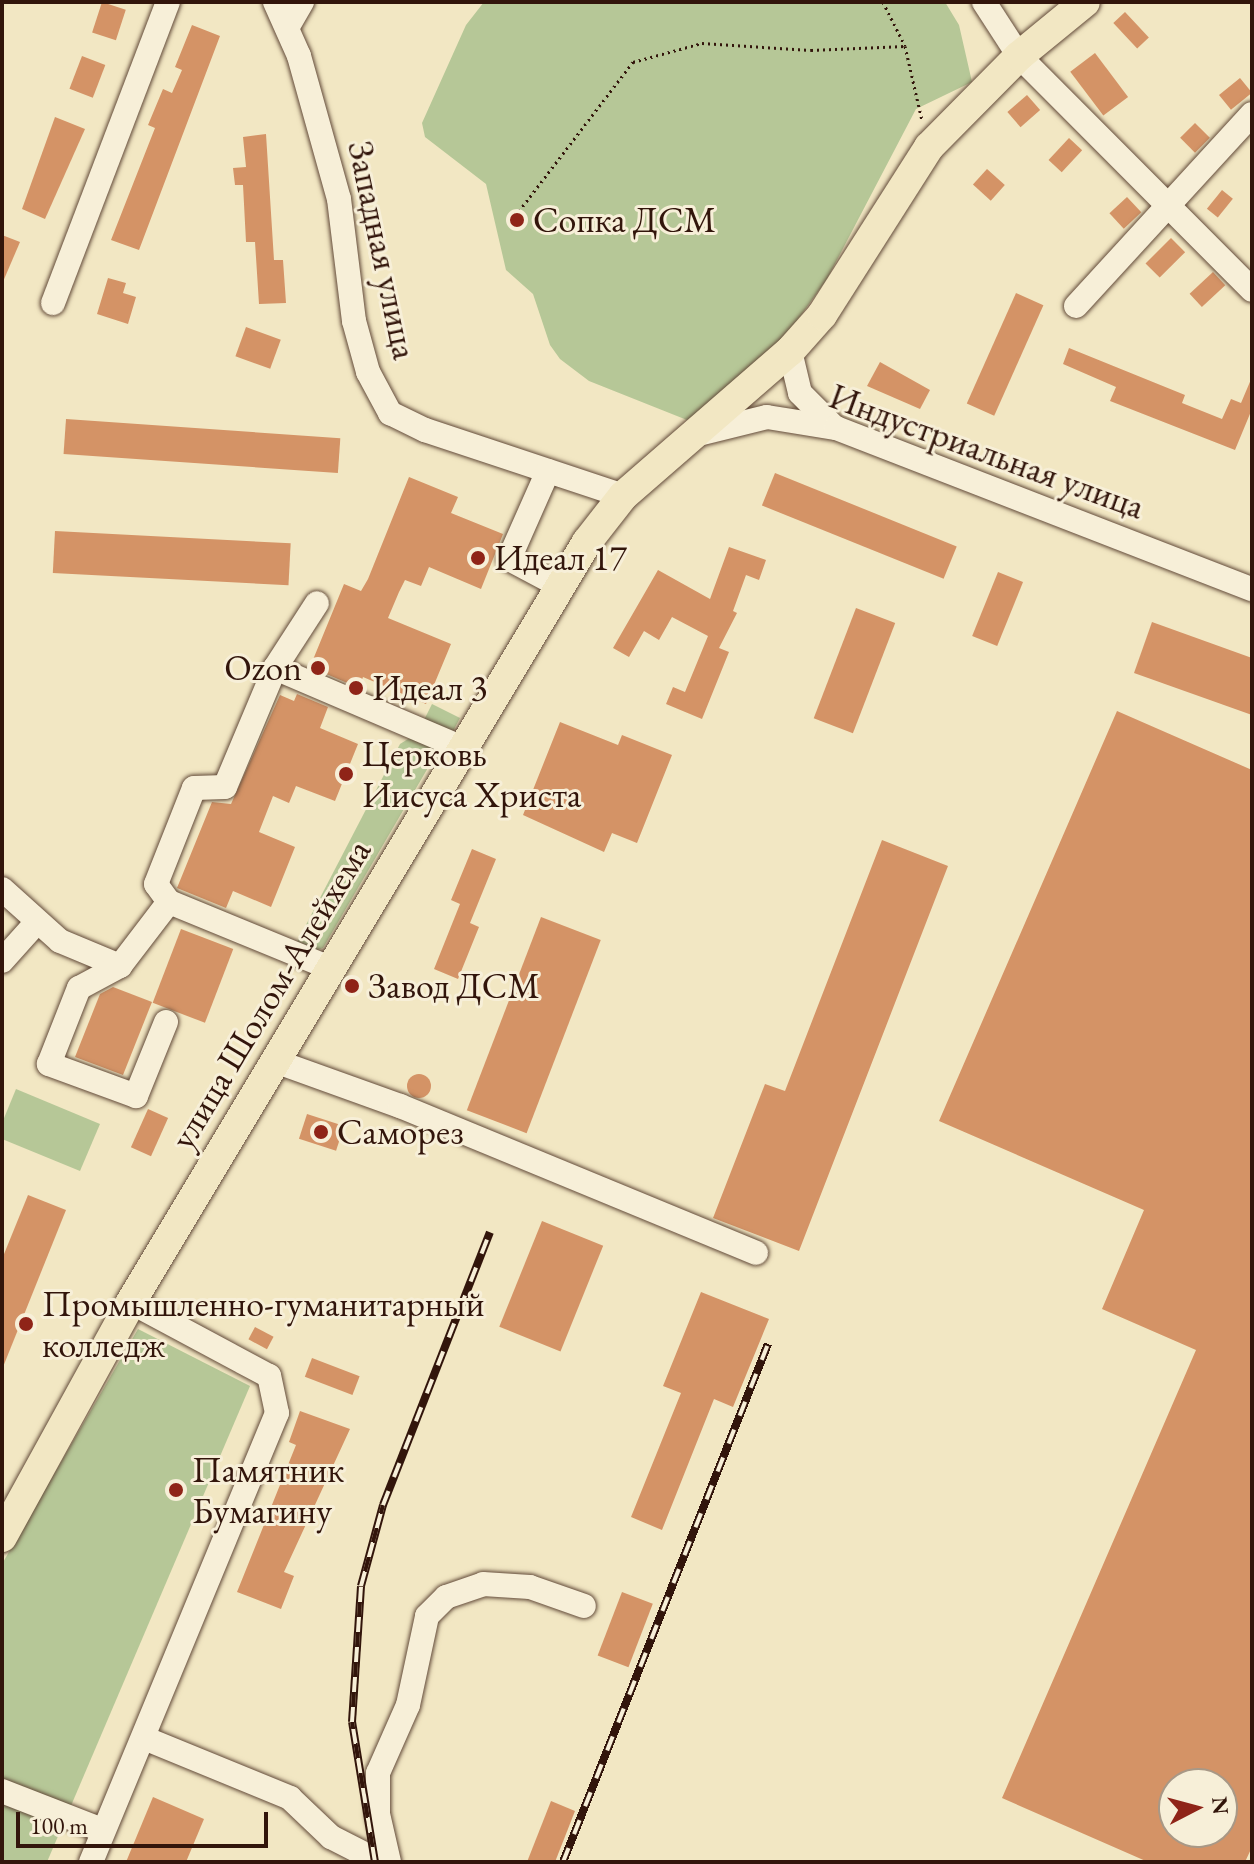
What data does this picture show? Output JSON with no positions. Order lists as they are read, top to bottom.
{
  "streets": {
    "main road": ["улица Шолом-Алейхема"],
    "street": ["Западная улица", "Индустриальная улица"]
  },
  "crossings": [
    ["Западная улица", "улица Шолом-Алейхема"],
    ["Индустриальная улица", "улица Шолом-Алейхема"]
  ],
  "places": [
    "Сопка ДСМ",
    "Идеал 17",
    "Ozon",
    "Идеал 3",
    "Церковь Иисуса Христа",
    "Завод ДСМ",
    "Саморез",
    "Промышленно-гуманитарный колледж",
    "Памятник Бумагину"
  ],
  "scale_bar": "100 m",
  "north": "right"
}
